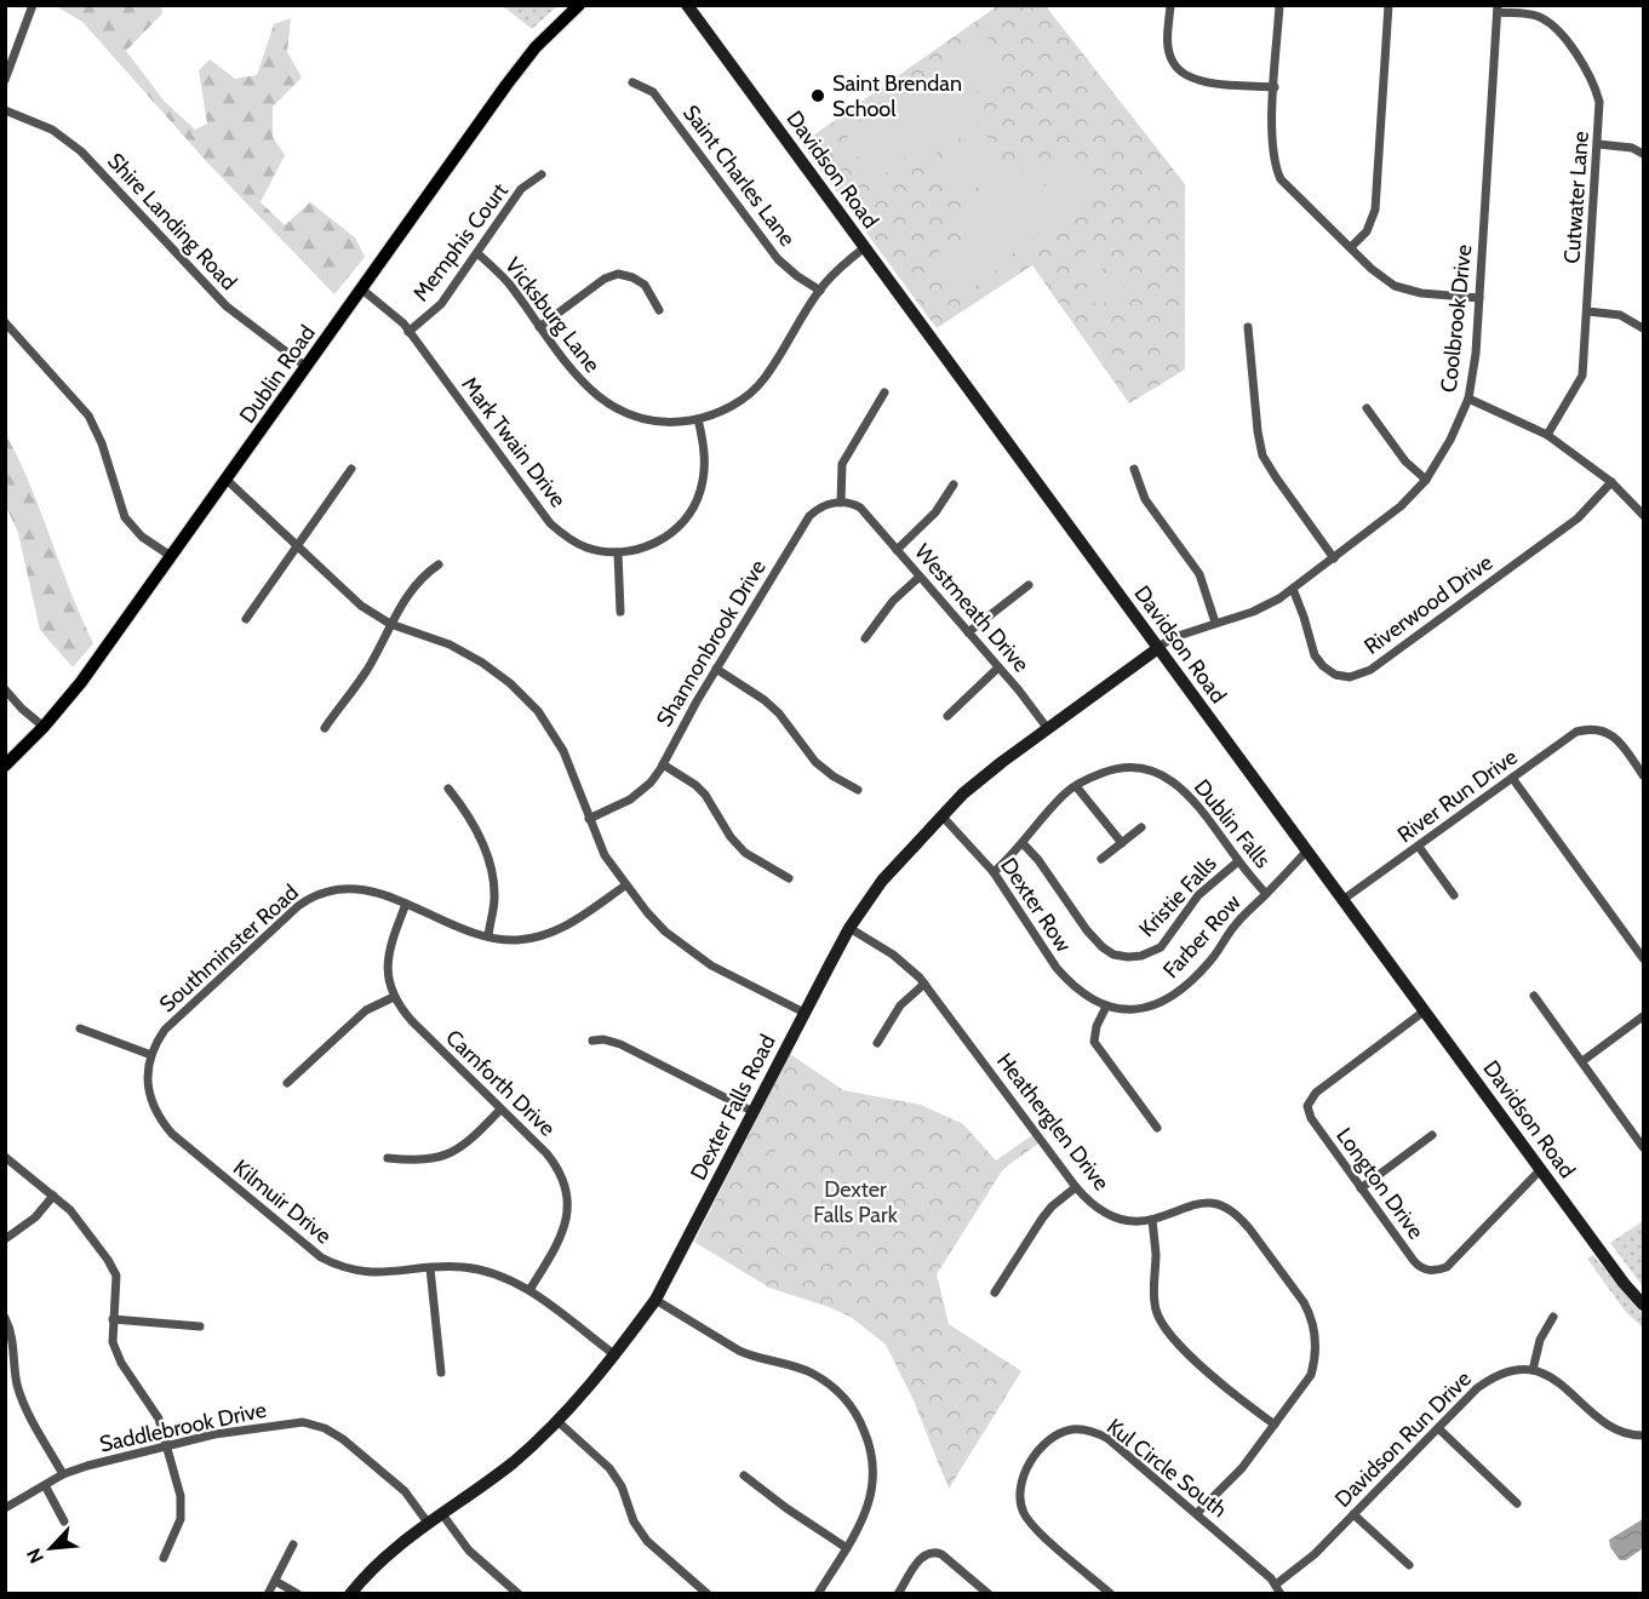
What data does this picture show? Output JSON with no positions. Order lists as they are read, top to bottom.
{
  "streets": {
    "main road": ["Davidson Road", "Dublin Road", "Dexter Falls Road"],
    "street": [
      "Saint Charles Lane",
      "Cutwater Lane",
      "Shire Landing Road",
      "Memphis Court",
      "Vicksburg Lane",
      "Coolbrook Drive",
      "Mark Twain Drive",
      "Riverwood Drive",
      "Westmeath Drive",
      "Shannonbrook Drive",
      "River Run Drive",
      "Dublin Falls",
      "Kristie Falls",
      "Dexter Row",
      "Farber Row",
      "Southminster Road",
      "Carnforth Drive",
      "Heatherglen Drive",
      "Longton Drive",
      "Kilmuir Drive",
      "Saddlebrook Drive",
      "Davidson Run Drive",
      "Kul Circle South"
    ]
  },
  "crossings": [
    ["Davidson Road", "Vicksburg Lane"],
    ["Davidson Road", "Coolbrook Drive"],
    ["Davidson Road", "River Run Drive"],
    ["Davidson Road", "Farber Row"],
    ["Davidson Road", "Dexter Falls Road"],
    ["Davidson Road", "Longton Drive"],
    ["Saint Charles Lane", "Vicksburg Lane"],
    ["Cutwater Lane", "Coolbrook Drive"],
    ["Shire Landing Road", "Dublin Road"],
    ["Memphis Court", "Vicksburg Lane"],
    ["Memphis Court", "Mark Twain Drive"],
    ["Vicksburg Lane", "Mark Twain Drive"],
    ["Coolbrook Drive", "Riverwood Drive"],
    ["Coolbrook Drive", "Dexter Falls Road"],
    ["Dublin Road", "Mark Twain Drive"],
    ["Westmeath Drive", "Shannonbrook Drive"],
    ["Westmeath Drive", "Dexter Falls Road"],
    ["Dublin Falls", "Kristie Falls"],
    ["Dublin Falls", "Dexter Row"],
    ["Dublin Falls", "Farber Row"],
    ["Dexter Row", "Farber Row"],
    ["Dexter Row", "Dexter Falls Road"],
    ["Southminster Road", "Carnforth Drive"],
    ["Southminster Road", "Kilmuir Drive"],
    ["Carnforth Drive", "Kilmuir Drive"],
    ["Dexter Falls Road", "Heatherglen Drive"],
    ["Dexter Falls Road", "Kilmuir Drive"],
    ["Dexter Falls Road", "Saddlebrook Drive"],
    ["Davidson Run Drive", "Kul Circle South"]
  ],
  "parks": ["Dexter Falls Park"],
  "places": ["Saint Brendan School"],
  "north": "bottom left"
}
